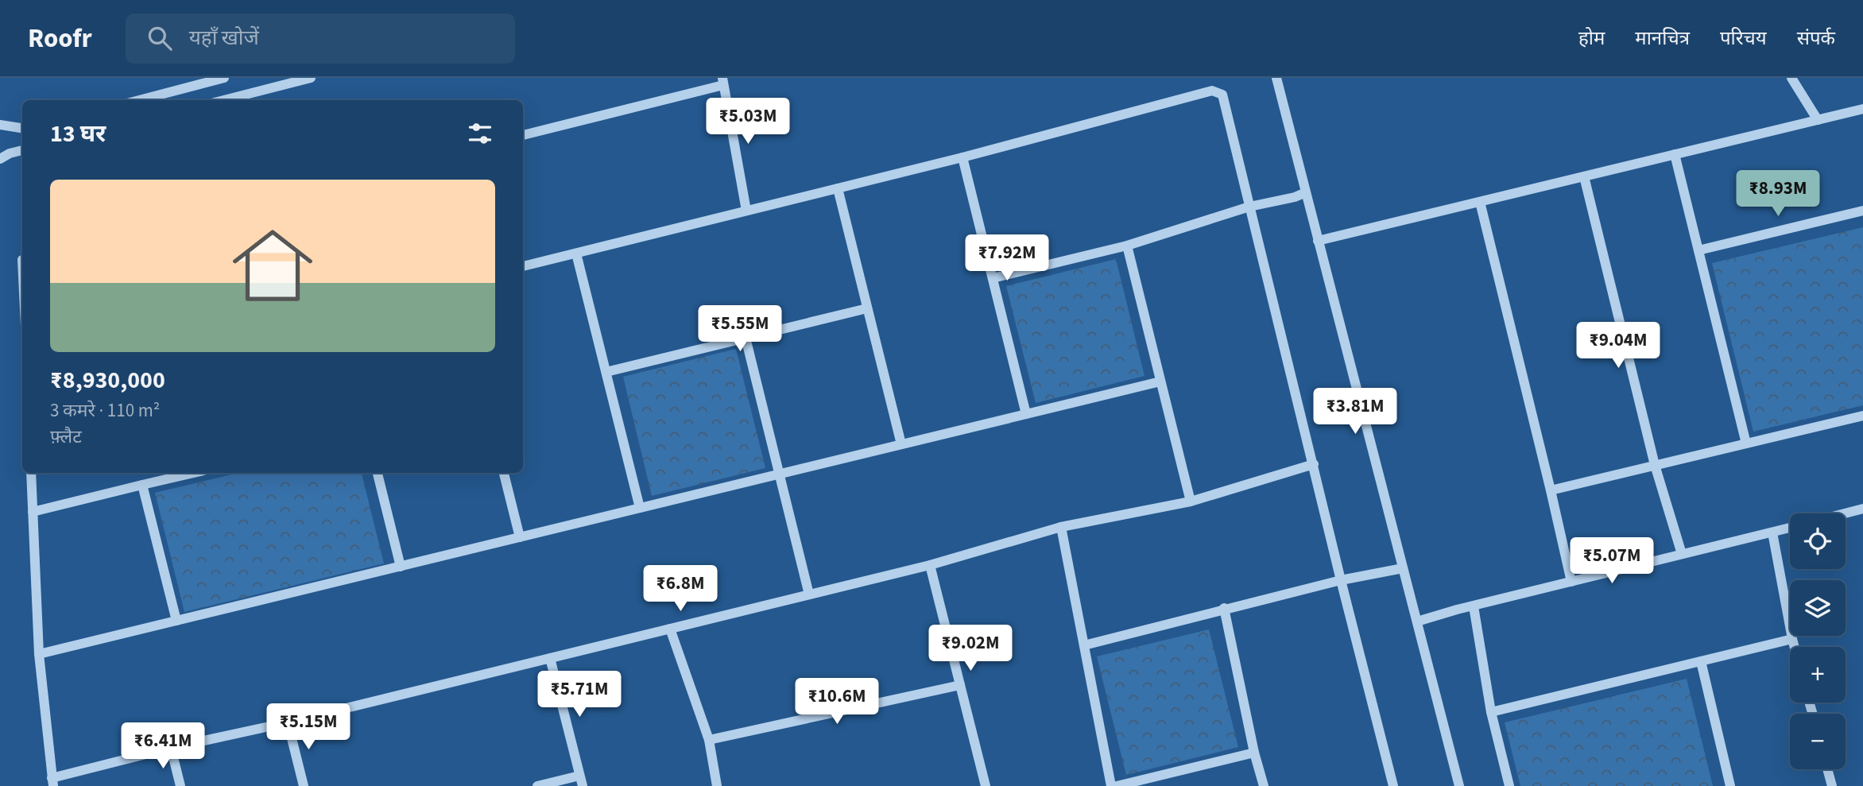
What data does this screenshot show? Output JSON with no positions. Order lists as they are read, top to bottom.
{
  "page": {
    "header": "Roofr",
    "search": "यहाँ खोजें",
    "nav": [
      "होम",
      "मानचित्र",
      "परिचय",
      "संपर्क"
    ],
    "price": [
      "₹5.03M",
      "₹8.93M",
      "₹7.92M",
      "₹5.55M",
      "₹9.04M",
      "₹3.81M",
      "₹5.07M",
      "₹6.8M",
      "₹9.02M",
      "₹5.71M",
      "₹10.6M",
      "₹5.15M",
      "₹6.41M"
    ],
    "heading": "13 घर",
    "list": [
      {
        "name": "₹8,930,000",
        "note": "3 कमरे · 110 m² · फ़्लैट"
      }
    ],
    "map_buttons": ["+", "−"]
  }
}
